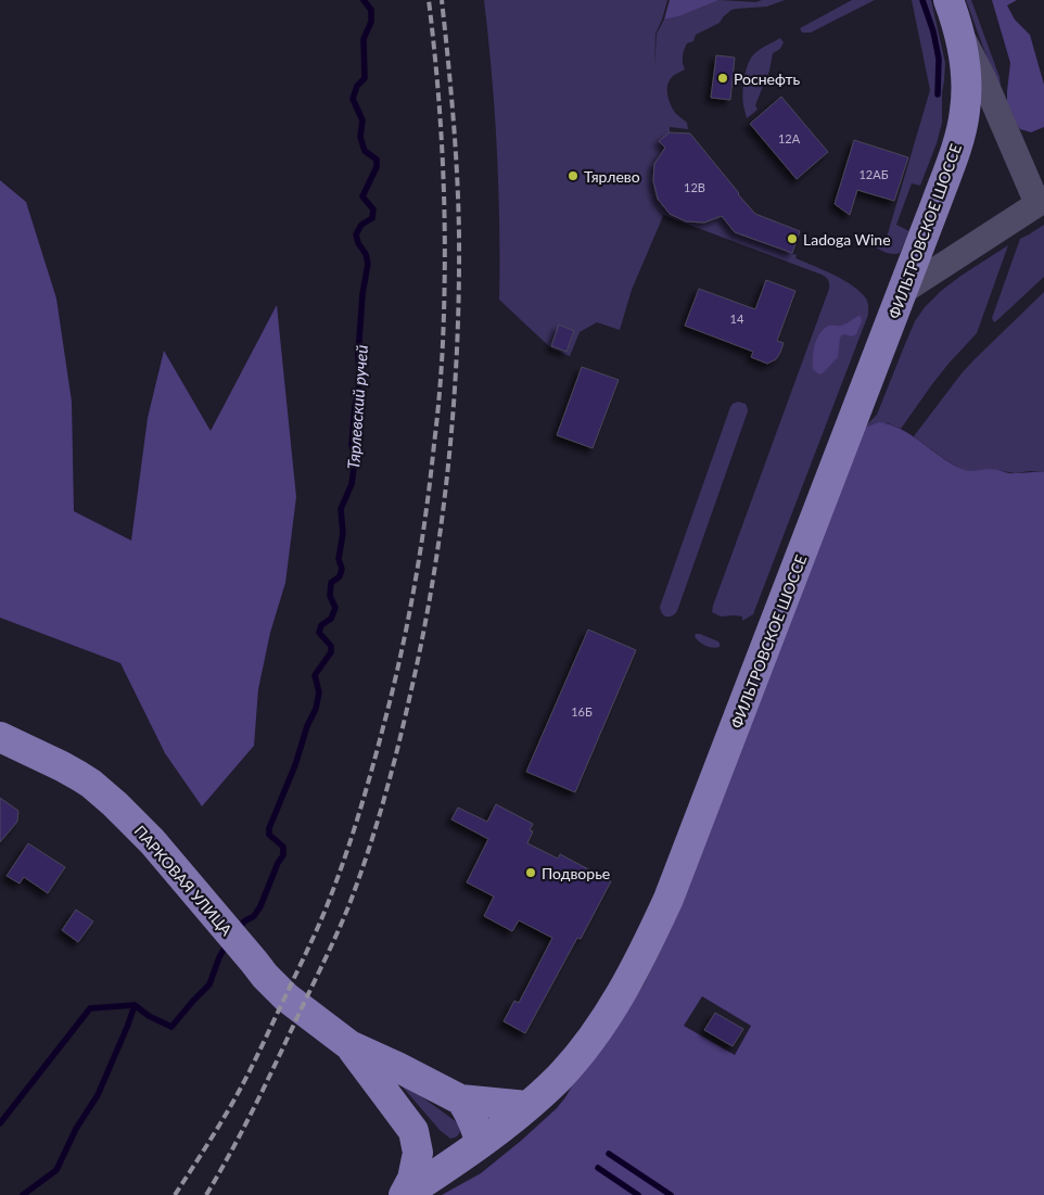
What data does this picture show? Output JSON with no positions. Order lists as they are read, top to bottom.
{
  "streets": {
    "main road": ["ФИЛЬТРОВСКОЕ ШОССЕ", "ПАРКОВАЯ УЛИЦА"]
  },
  "crossings": [
    ["ФИЛЬТРОВСКОЕ ШОССЕ", "ПАРКОВАЯ УЛИЦА"]
  ],
  "water": ["Тярлевский ручей"],
  "places": [
    "Роснефть",
    "Тярлево",
    "Ladoga Wine",
    "Подворье"
  ],
  "house_numbers": [
    "12А",
    "12АБ",
    "12В",
    "14",
    "16Б"
  ]
}
